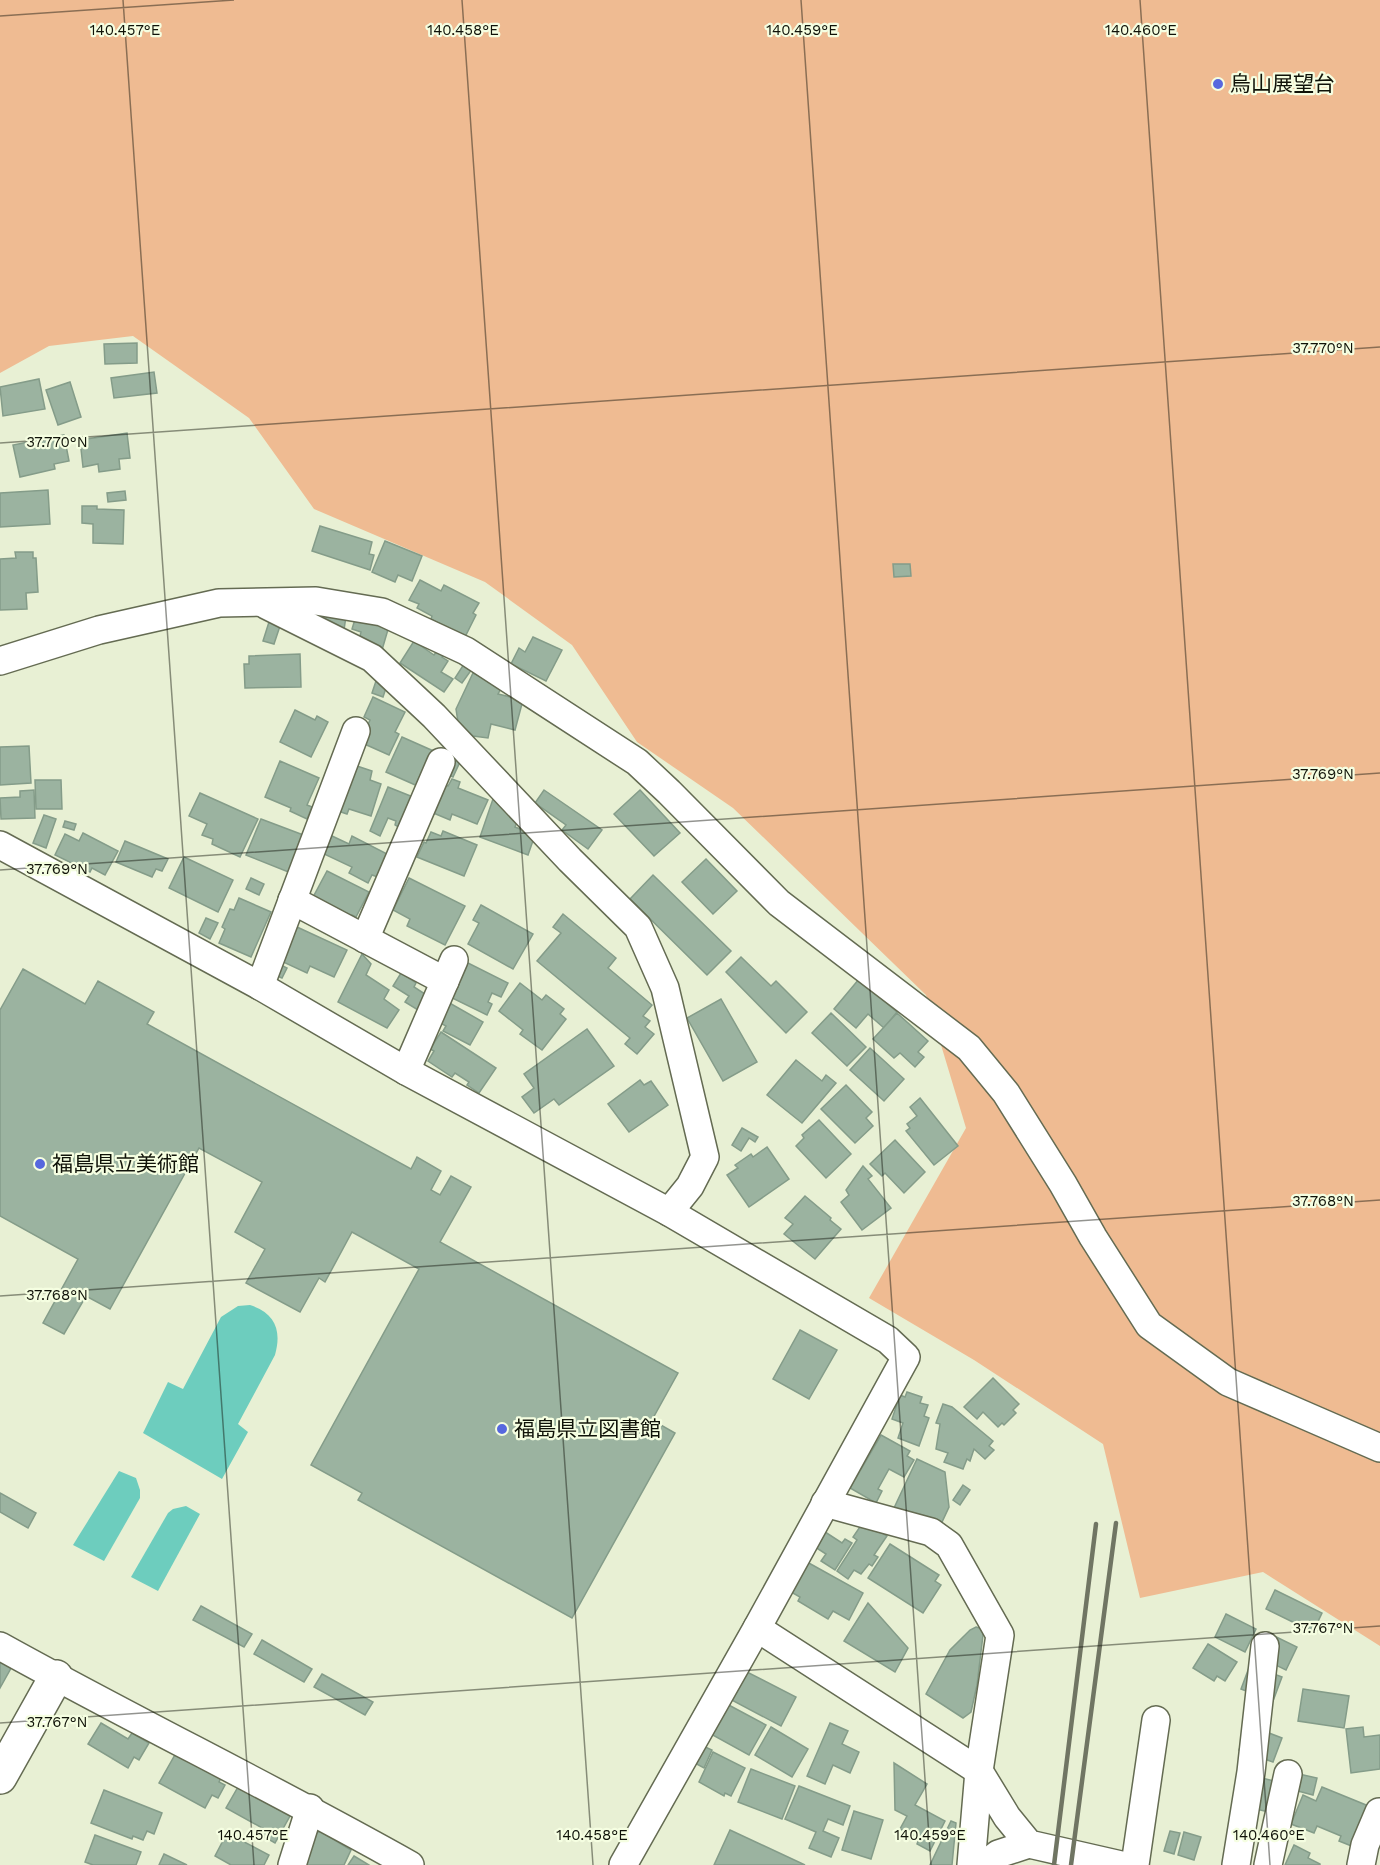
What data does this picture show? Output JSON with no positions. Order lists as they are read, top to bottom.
{
  "places": ["烏山展望台", "福島県立美術館", "福島県立図書館"],
  "coordinates": [
    "140.457°E",
    "140.458°E",
    "140.459°E",
    "140.460°E",
    "37.770°N",
    "37.769°N",
    "37.768°N",
    "37.767°N"
  ]
}
